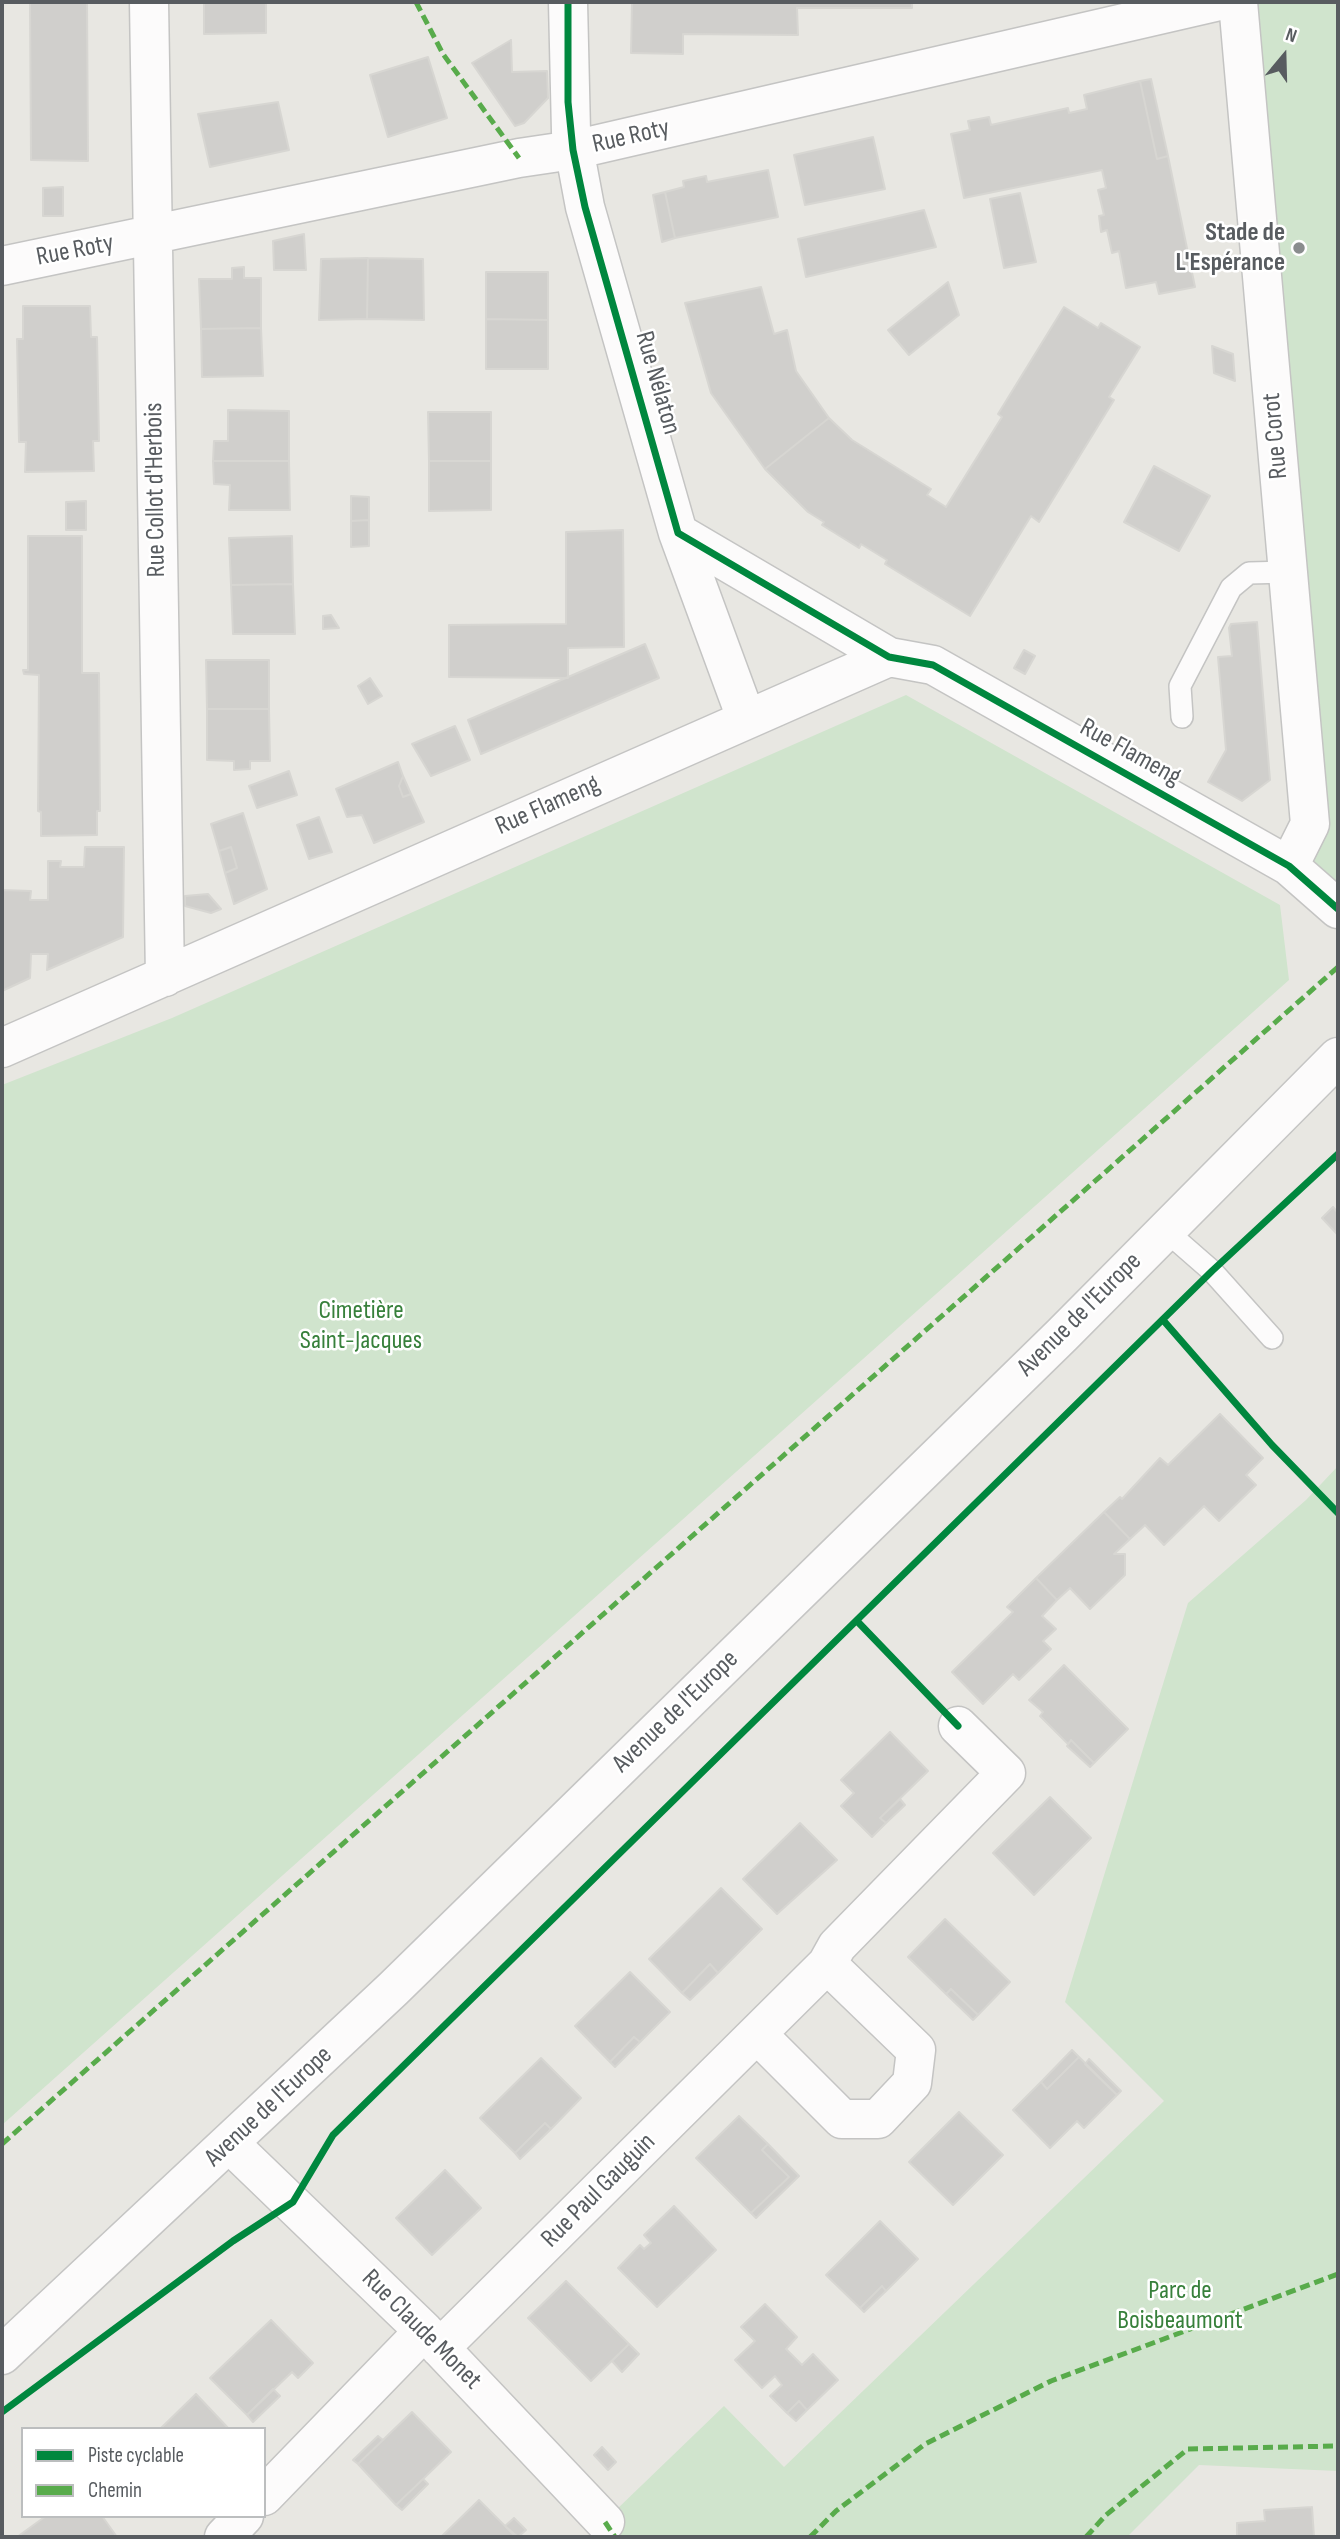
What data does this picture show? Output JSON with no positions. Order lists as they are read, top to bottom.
{
  "streets": {
    "street": [
      "Rue Roty",
      "Rue Nélaton",
      "Rue Corot",
      "Rue Collot d'Herbois",
      "Rue Flameng",
      "Avenue de l'Europe",
      "Rue Paul Gauguin",
      "Rue Claude Monet"
    ]
  },
  "crossings": [
    ["Rue Roty", "Rue Nélaton"],
    ["Rue Roty", "Rue Collot d'Herbois"],
    ["Rue Nélaton", "Rue Flameng"],
    ["Rue Corot", "Rue Flameng"],
    ["Rue Collot d'Herbois", "Rue Flameng"],
    ["Avenue de l'Europe", "Rue Claude Monet"],
    ["Rue Paul Gauguin", "Rue Claude Monet"]
  ],
  "parks": ["Cimetière Saint-Jacques", "Parc de Boisbeaumont"],
  "places": ["Stade de L'Espérance"],
  "legend": ["Piste cyclable", "Chemin"],
  "north": "top"
}
